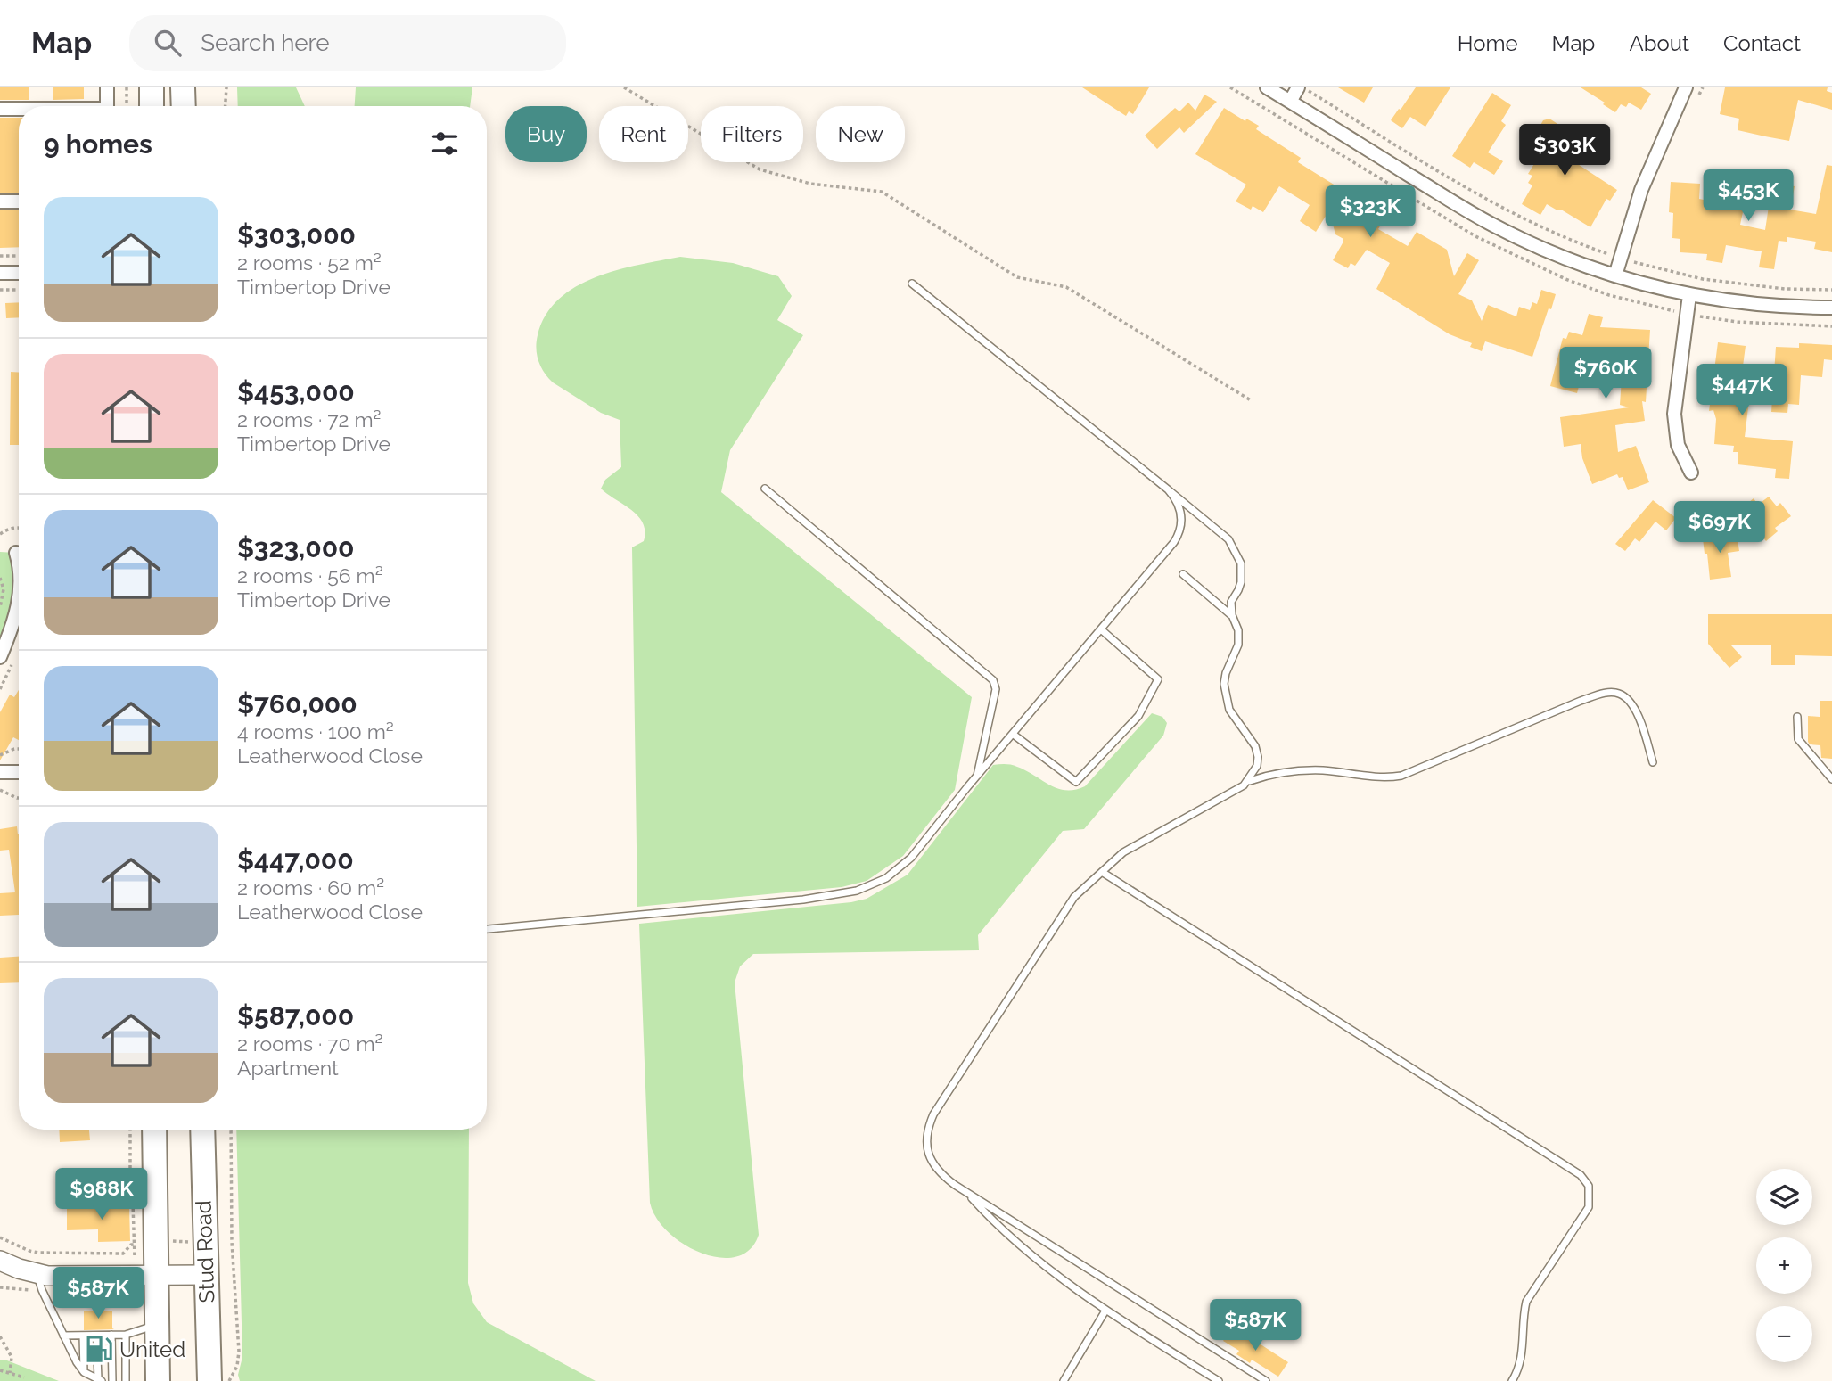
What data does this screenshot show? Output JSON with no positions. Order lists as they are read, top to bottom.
{
  "streets": {
    "highway": ["Stud Road"]
  },
  "places": {
    "fuel station": ["United"]
  },
  "page": {
    "header": "Map",
    "search": "Search here",
    "nav": [
      "Home",
      "Map",
      "About",
      "Contact"
    ],
    "chip": [
      "Buy",
      "Rent",
      "Filters",
      "New"
    ],
    "heading": "9 homes",
    "price": [
      "$303K",
      "$453K",
      "$323K",
      "$760K",
      "$447K",
      "$697K",
      "$988K",
      "$587K",
      "$587K"
    ],
    "list": [
      {
        "name": "$303,000",
        "note": "2 rooms · 52 m² · Timbertop Drive"
      },
      {
        "name": "$453,000",
        "note": "2 rooms · 72 m² · Timbertop Drive"
      },
      {
        "name": "$323,000",
        "note": "2 rooms · 56 m² · Timbertop Drive"
      },
      {
        "name": "$760,000",
        "note": "4 rooms · 100 m² · Leatherwood Close"
      },
      {
        "name": "$447,000",
        "note": "2 rooms · 60 m² · Leatherwood Close"
      },
      {
        "name": "$587,000",
        "note": "2 rooms · 70 m² · Apartment"
      }
    ],
    "map_buttons": ["+", "−"]
  }
}
